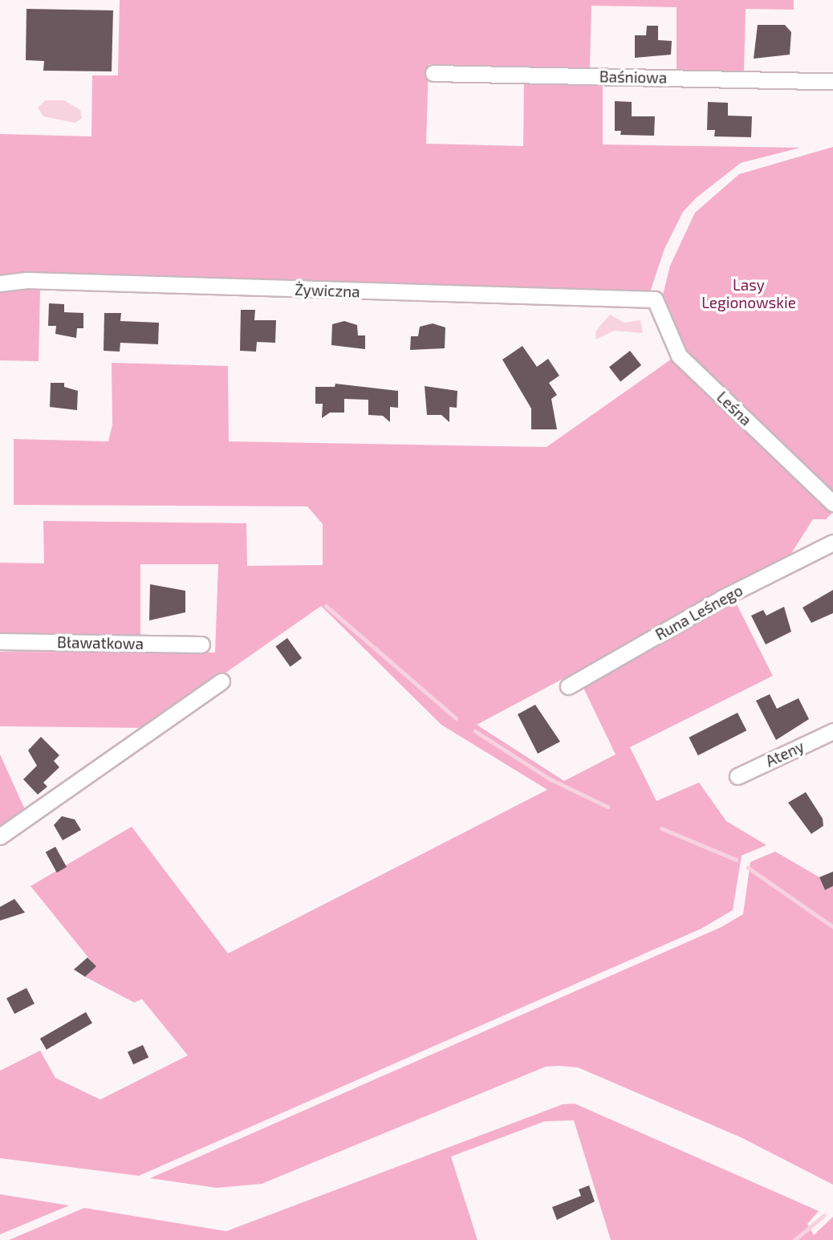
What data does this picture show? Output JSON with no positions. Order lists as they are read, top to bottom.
{
  "streets": {
    "street": [
      "Baśniowa",
      "Żywiczna",
      "Leśna",
      "Runa Leśnego",
      "Bławatkowa",
      "Ateny"
    ]
  },
  "crossings": [
    ["Żywiczna", "Leśna"]
  ],
  "parks": ["Lasy Legionowskie"]
}
